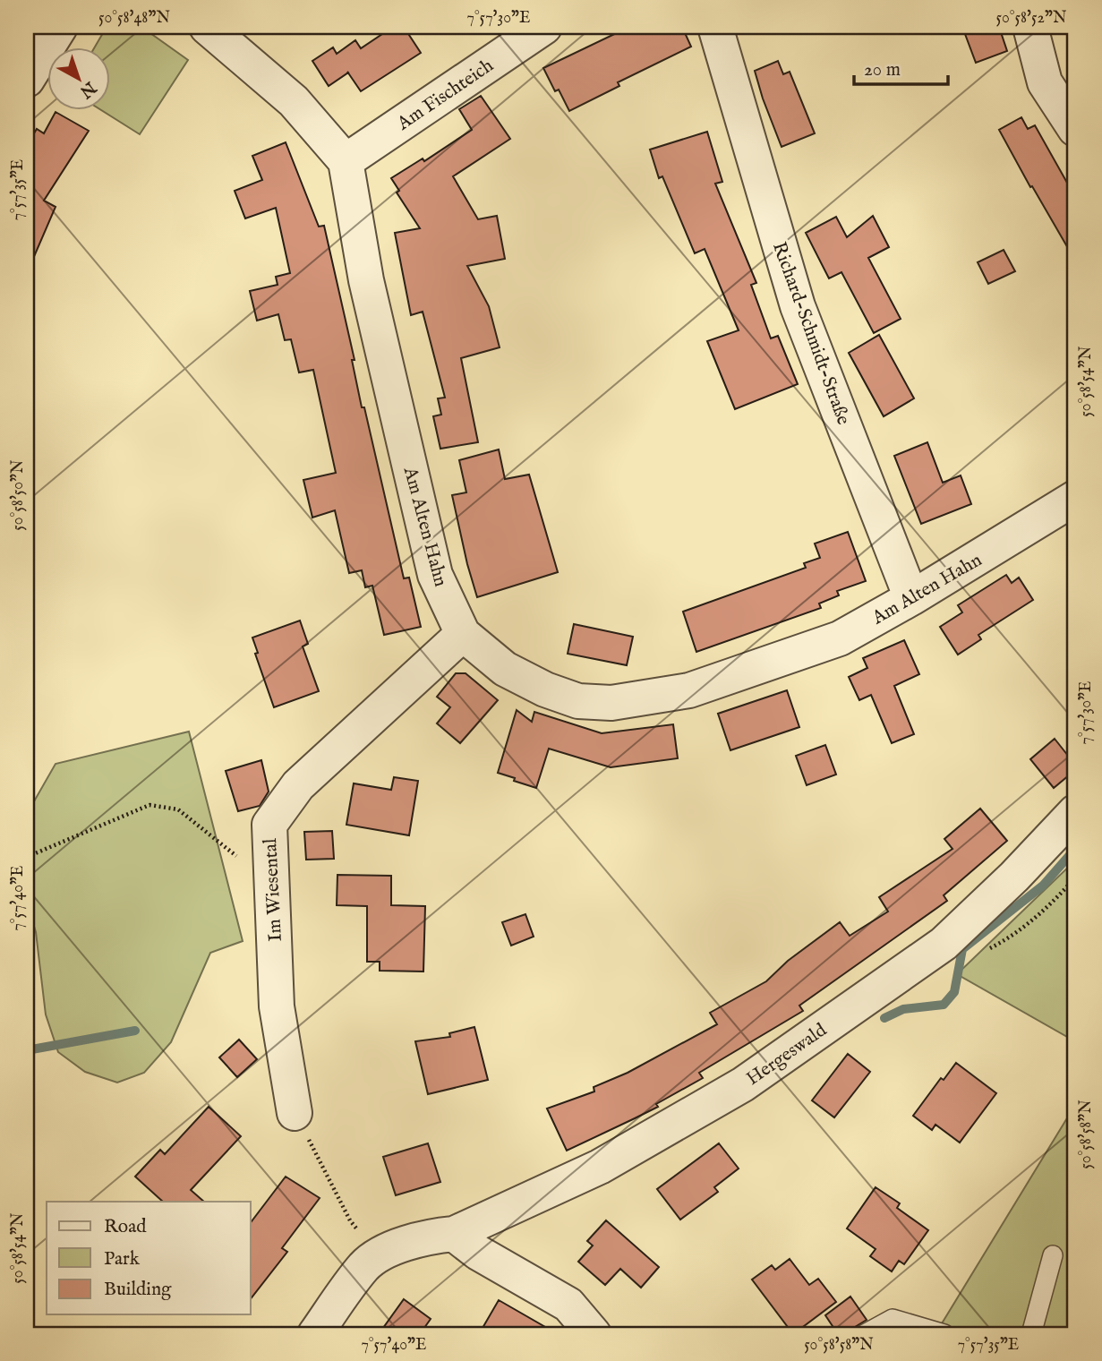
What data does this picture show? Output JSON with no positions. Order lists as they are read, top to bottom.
{
  "streets": {
    "street": [
      "Am Fischteich",
      "Richard-Schmidt-Straße",
      "Am Alten Hahn",
      "Im Wiesental",
      "Hergeswald"
    ]
  },
  "crossings": [
    ["Am Fischteich", "Am Alten Hahn"],
    ["Richard-Schmidt-Straße", "Am Alten Hahn"],
    ["Am Alten Hahn", "Im Wiesental"]
  ],
  "legend": ["Road", "Park", "Building"],
  "scale_bar": "20 m",
  "north": "bottom right",
  "coordinates": [
    "50°58'48\"N",
    "7°57'30\"E",
    "50°58'52\"N",
    "7°57'35\"E",
    "50°58'54\"N",
    "50°58'50\"N",
    "7°57'40\"E",
    "50°58'58\"N"
  ]
}
